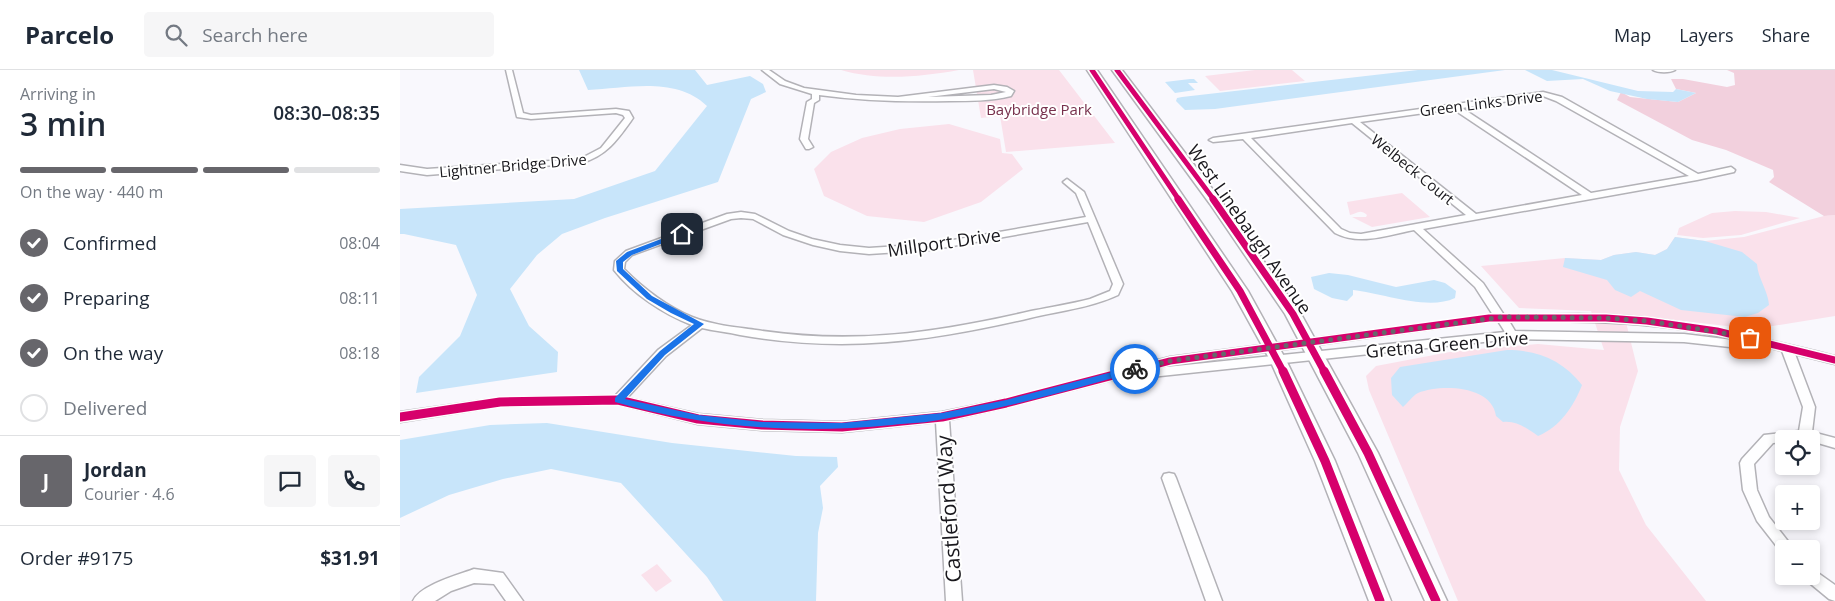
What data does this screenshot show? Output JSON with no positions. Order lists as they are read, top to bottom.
{
  "streets": {
    "main road": ["West Linebaugh Avenue"],
    "street": [
      "Green Links Drive",
      "Lightner Bridge Drive",
      "Welbeck Court",
      "Millport Drive",
      "Gretna Green Drive",
      "Castleford Way"
    ]
  },
  "crossings": [
    ["Green Links Drive", "Welbeck Court"],
    ["West Linebaugh Avenue", "Gretna Green Drive"],
    ["Gretna Green Drive", "Castleford Way"]
  ],
  "parks": ["Baybridge Park"],
  "page": {
    "header": "Parcelo",
    "search": "Search here",
    "nav": ["Map", "Layers", "Share"],
    "heading": ["3 min", "Arriving in", "08:30–08:35"],
    "panel": [
      "Jordan",
      "Courier · 4.6",
      "Order #9175",
      "$31.91"
    ],
    "bar": "On the way · 440 m",
    "list": [
      ["Confirmed", "08:04"],
      ["Preparing", "08:11"],
      ["On the way", "08:18"],
      "Delivered"
    ],
    "map_buttons": ["+", "−"],
    "round": "J"
  }
}
